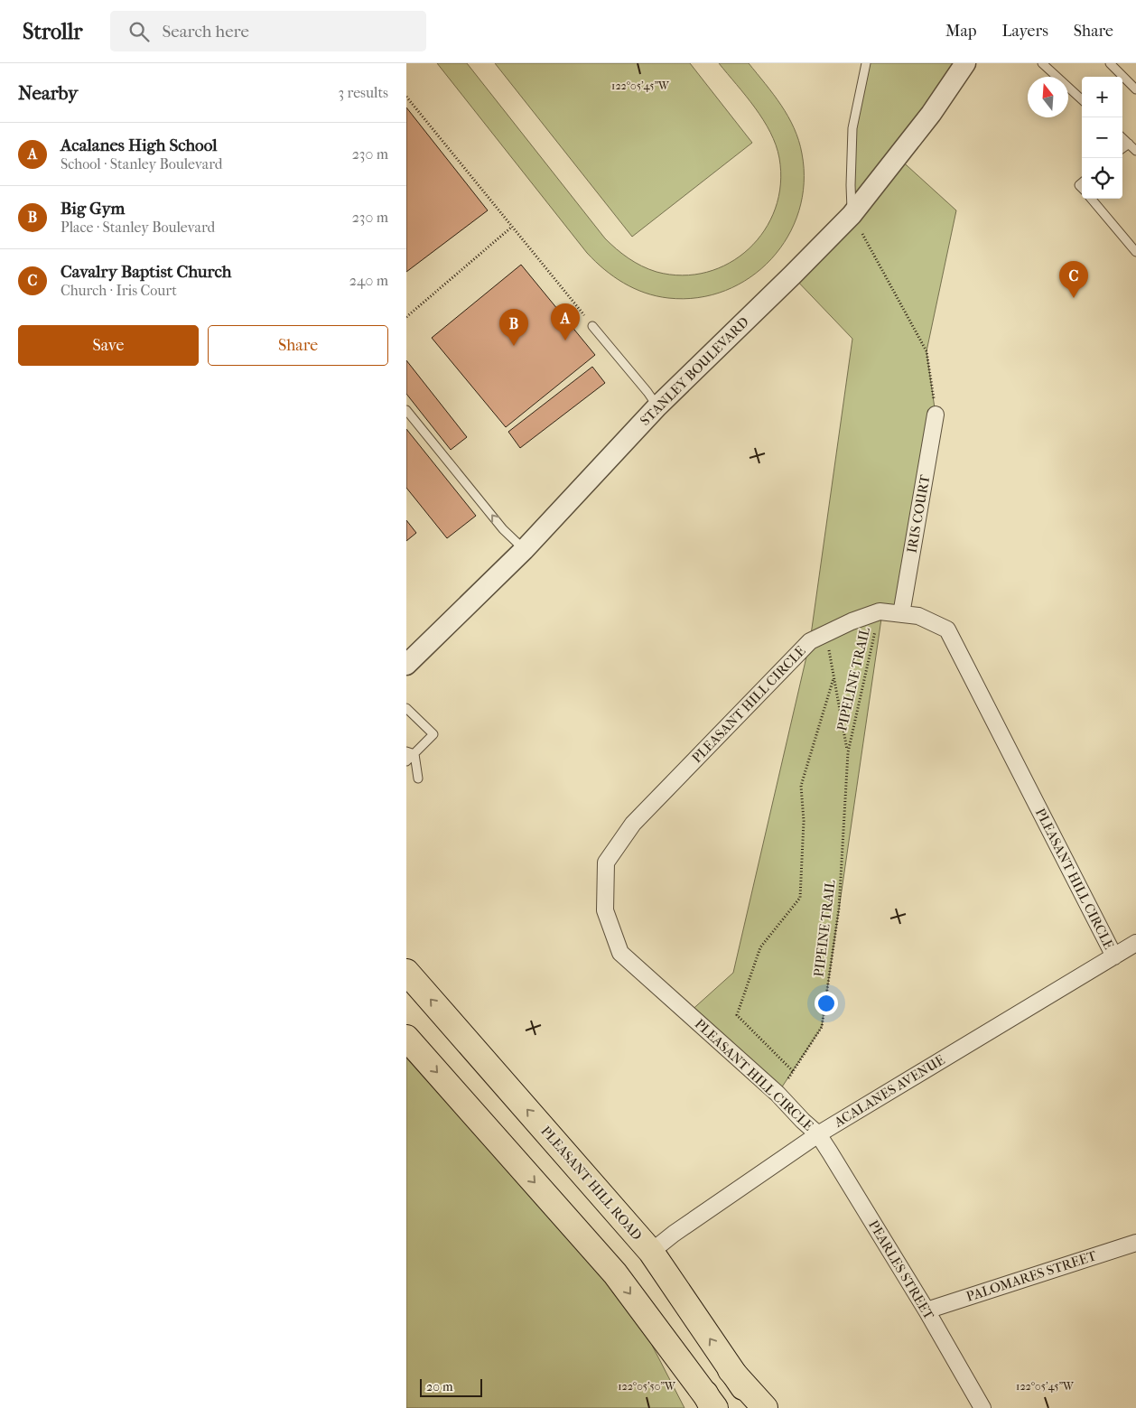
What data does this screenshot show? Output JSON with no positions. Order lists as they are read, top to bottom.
{
  "streets": {
    "main road": ["PLEASANT HILL ROAD"],
    "street": [
      "STANLEY BOULEVARD",
      "IRIS COURT",
      "PLEASANT HILL CIRCLE",
      "ACALANES AVENUE",
      "PEARLES STREET",
      "PALOMARES STREET"
    ],
    "path": ["PIPELINE TRAIL", "PIPEINE TRAIL"]
  },
  "crossings": [
    ["IRIS COURT", "PLEASANT HILL CIRCLE"],
    ["PIPELINE TRAIL", "PLEASANT HILL CIRCLE"],
    ["PIPELINE TRAIL", "PIPEINE TRAIL"],
    ["PLEASANT HILL CIRCLE", "PIPEINE TRAIL"],
    ["PLEASANT HILL CIRCLE", "ACALANES AVENUE"],
    ["PLEASANT HILL CIRCLE", "PEARLES STREET"],
    ["ACALANES AVENUE", "PLEASANT HILL ROAD"],
    ["ACALANES AVENUE", "PEARLES STREET"],
    ["PEARLES STREET", "PALOMARES STREET"]
  ],
  "scale_bar": "20 m",
  "north": "top",
  "page": {
    "header": "Strollr",
    "search": "Search here",
    "nav": ["Map", "Layers", "Share"],
    "heading": ["Nearby", "3 results"],
    "map_buttons": ["+", "−"],
    "list": [
      {
        "mark": "A",
        "name": "Acalanes High School",
        "note": "School · Stanley Boulevard",
        "value": "230 m"
      },
      {
        "mark": "B",
        "name": "Big Gym",
        "note": "Place · Stanley Boulevard",
        "value": "230 m"
      },
      {
        "mark": "C",
        "name": "Cavalry Baptist Church",
        "note": "Church · Iris Court",
        "value": "240 m"
      }
    ],
    "pins": ["C", "A", "B"],
    "buttons": ["Save", "Share"],
    "scale": "20 m"
  },
  "coordinates": ["122°05'45\"W", "122°05'50\"W"]
}
